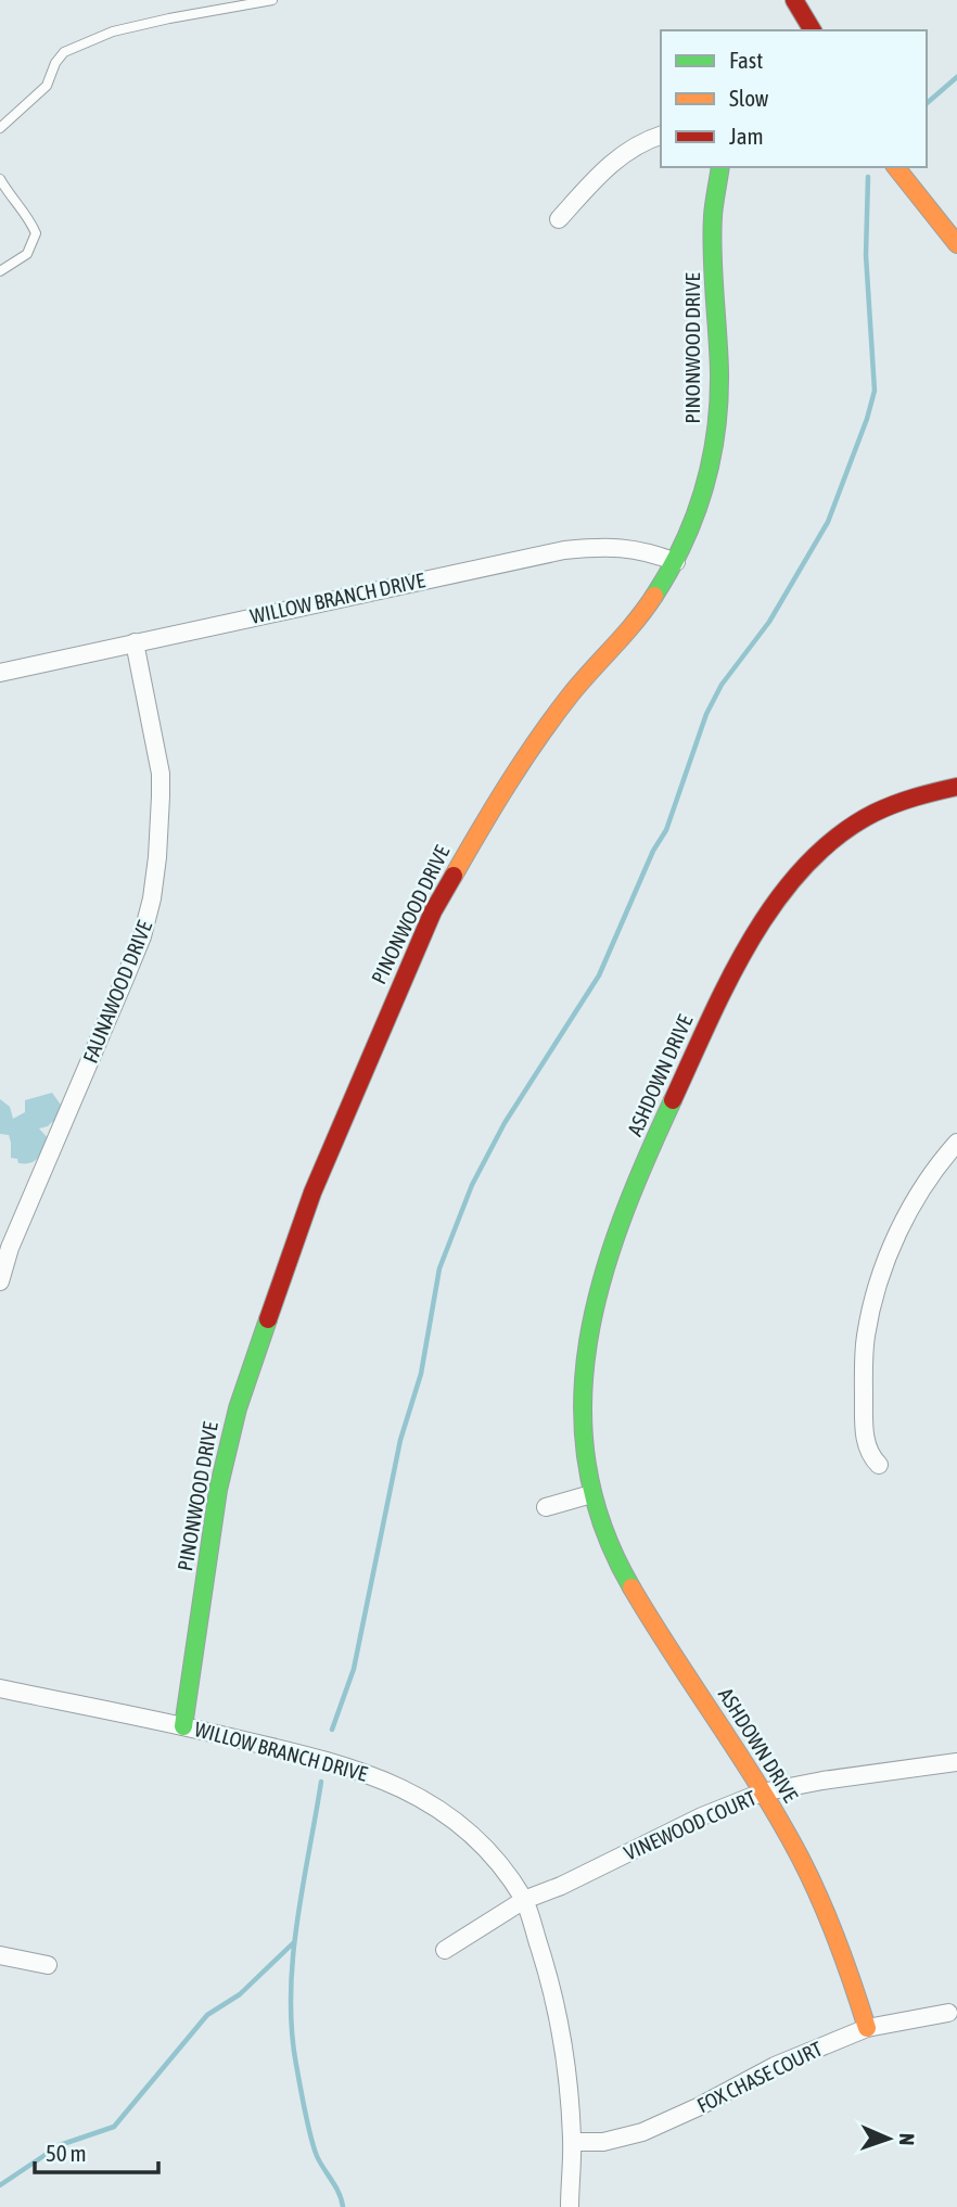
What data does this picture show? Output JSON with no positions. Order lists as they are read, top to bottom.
{
  "streets": {
    "street": [
      "PINONWOOD DRIVE",
      "WILLOW BRANCH DRIVE",
      "FAUNAWOOD DRIVE",
      "ASHDOWN DRIVE",
      "VINEWOOD COURT",
      "FOX CHASE COURT"
    ]
  },
  "crossings": [
    ["PINONWOOD DRIVE", "WILLOW BRANCH DRIVE"],
    ["WILLOW BRANCH DRIVE", "FAUNAWOOD DRIVE"],
    ["WILLOW BRANCH DRIVE", "VINEWOOD COURT"],
    ["WILLOW BRANCH DRIVE", "FOX CHASE COURT"],
    ["ASHDOWN DRIVE", "VINEWOOD COURT"],
    ["ASHDOWN DRIVE", "FOX CHASE COURT"]
  ],
  "legend": ["Fast", "Slow", "Jam"],
  "scale_bar": "50 m",
  "north": "right"
}
